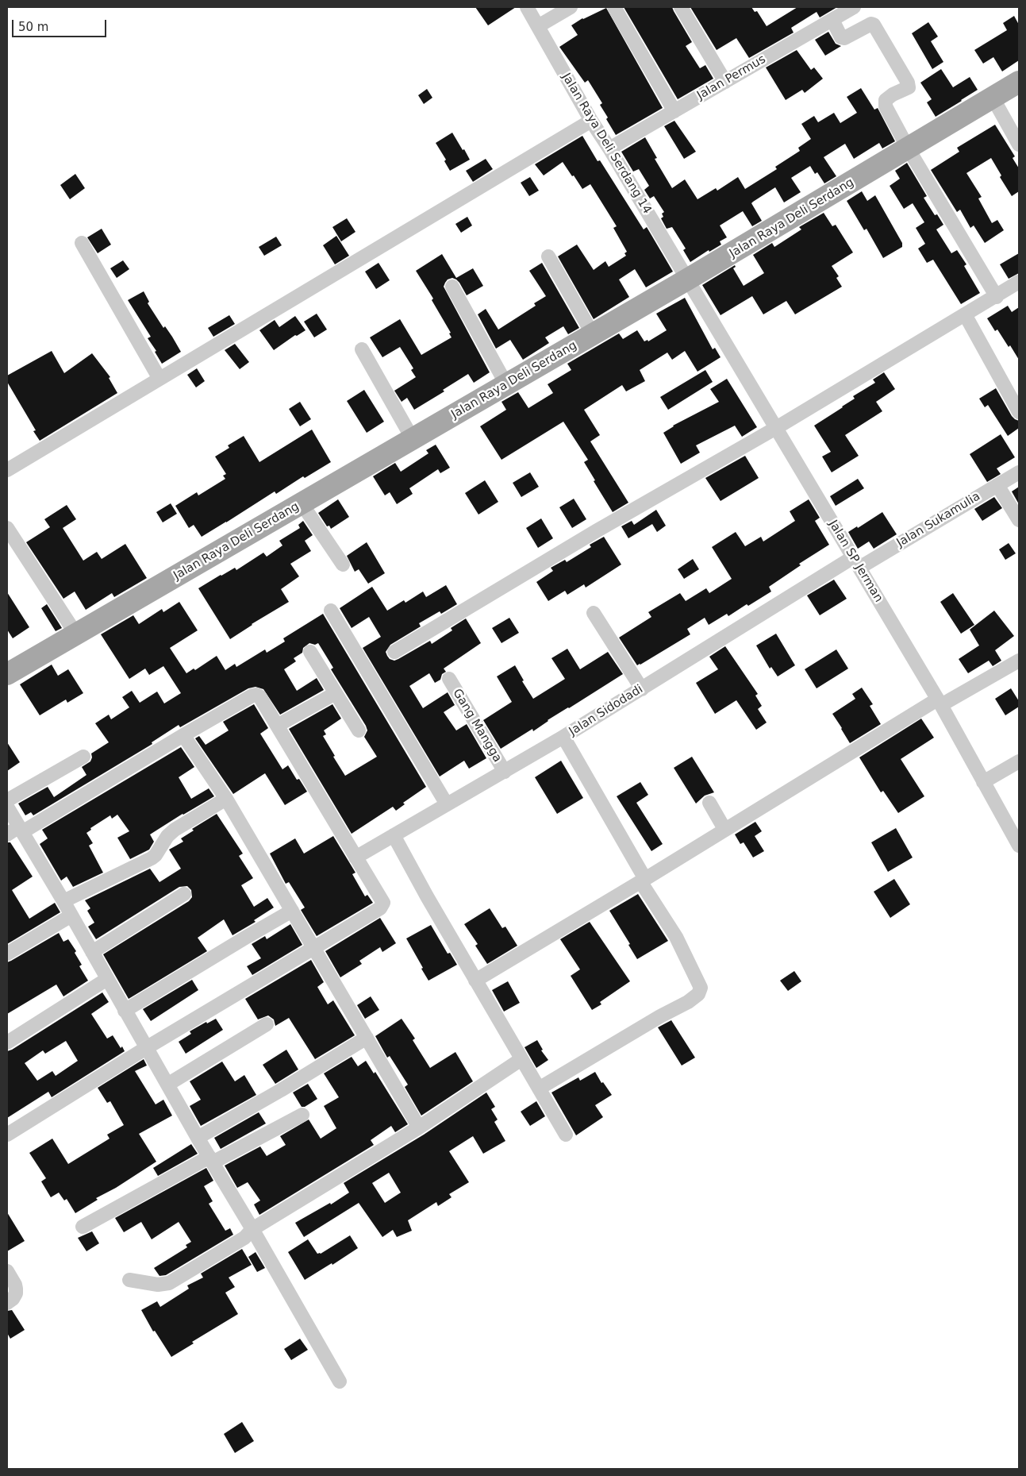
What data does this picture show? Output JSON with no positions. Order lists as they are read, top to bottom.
{
  "streets": {
    "main road": ["Jalan Raya Deli Serdang"],
    "street": [
      "Jalan Permus",
      "Jalan Raya Deli Serdang 14",
      "Jalan Sukamulia",
      "Jalan SP Jerman",
      "Jalan Sidodadi",
      "Gang Mangga"
    ]
  },
  "crossings": [
    ["Jalan Permus", "Jalan Raya Deli Serdang 14"],
    ["Jalan Raya Deli Serdang 14", "Jalan Raya Deli Serdang"],
    ["Jalan Raya Deli Serdang 14", "Jalan SP Jerman"],
    ["Jalan Raya Deli Serdang", "Jalan SP Jerman"],
    ["Jalan Sukamulia", "Jalan SP Jerman"],
    ["Jalan Sukamulia", "Jalan Sidodadi"],
    ["Jalan SP Jerman", "Jalan Sidodadi"],
    ["Jalan Sidodadi", "Gang Mangga"]
  ],
  "scale_bar": "50 m"
}
